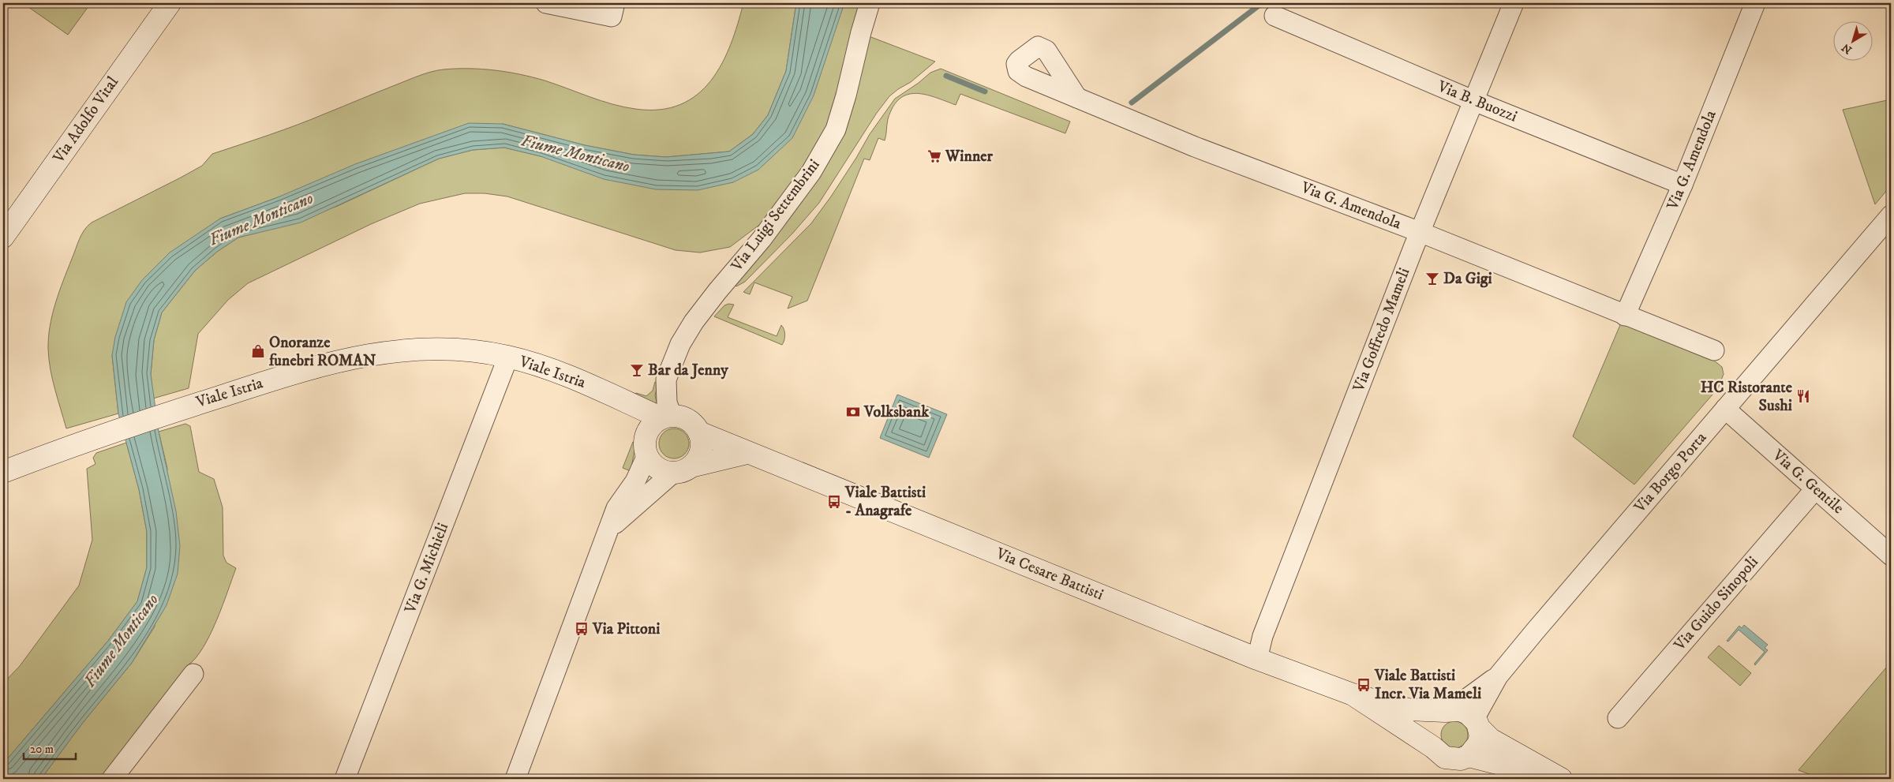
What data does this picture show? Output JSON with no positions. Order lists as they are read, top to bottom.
{
  "streets": {
    "street": [
      "Via B. Buozzi",
      "Via Adolfo Vital",
      "Via G. Amendola",
      "Via Luigi Settembrini",
      "Via Goffredo Mameli",
      "Viale Istria",
      "Via Borgo Porta",
      "Via G. Gentile",
      "Via G. Michieli",
      "Via Cesare Battisti",
      "Via Guido Sinopoli"
    ]
  },
  "crossings": [
    ["Via B. Buozzi", "Via G. Amendola"],
    ["Via B. Buozzi", "Via Goffredo Mameli"],
    ["Via G. Amendola", "Via Goffredo Mameli"],
    ["Via Luigi Settembrini", "Viale Istria"],
    ["Via Luigi Settembrini", "Via Cesare Battisti"],
    ["Via Goffredo Mameli", "Via Cesare Battisti"],
    ["Viale Istria", "Via G. Michieli"],
    ["Viale Istria", "Via Cesare Battisti"],
    ["Via Borgo Porta", "Via G. Gentile"],
    ["Via Borgo Porta", "Via Cesare Battisti"],
    ["Via G. Gentile", "Via Guido Sinopoli"]
  ],
  "water": ["Fiume Monticano"],
  "places": {
    "supermarket": ["Winner"],
    "bar": ["Da Gigi", "Bar da Jenny"],
    "shop": ["Onoranze funebri ROMAN"],
    "restaurant": ["HC Ristorante Sushi"],
    "bank": ["Volksbank"],
    "bus stop": ["Viale Battisti - Anagrafe", "Via Pittoni", "Viale Battisti Incr. Via Mameli"]
  },
  "scale_bar": "20 m",
  "north": "bottom left"
}
